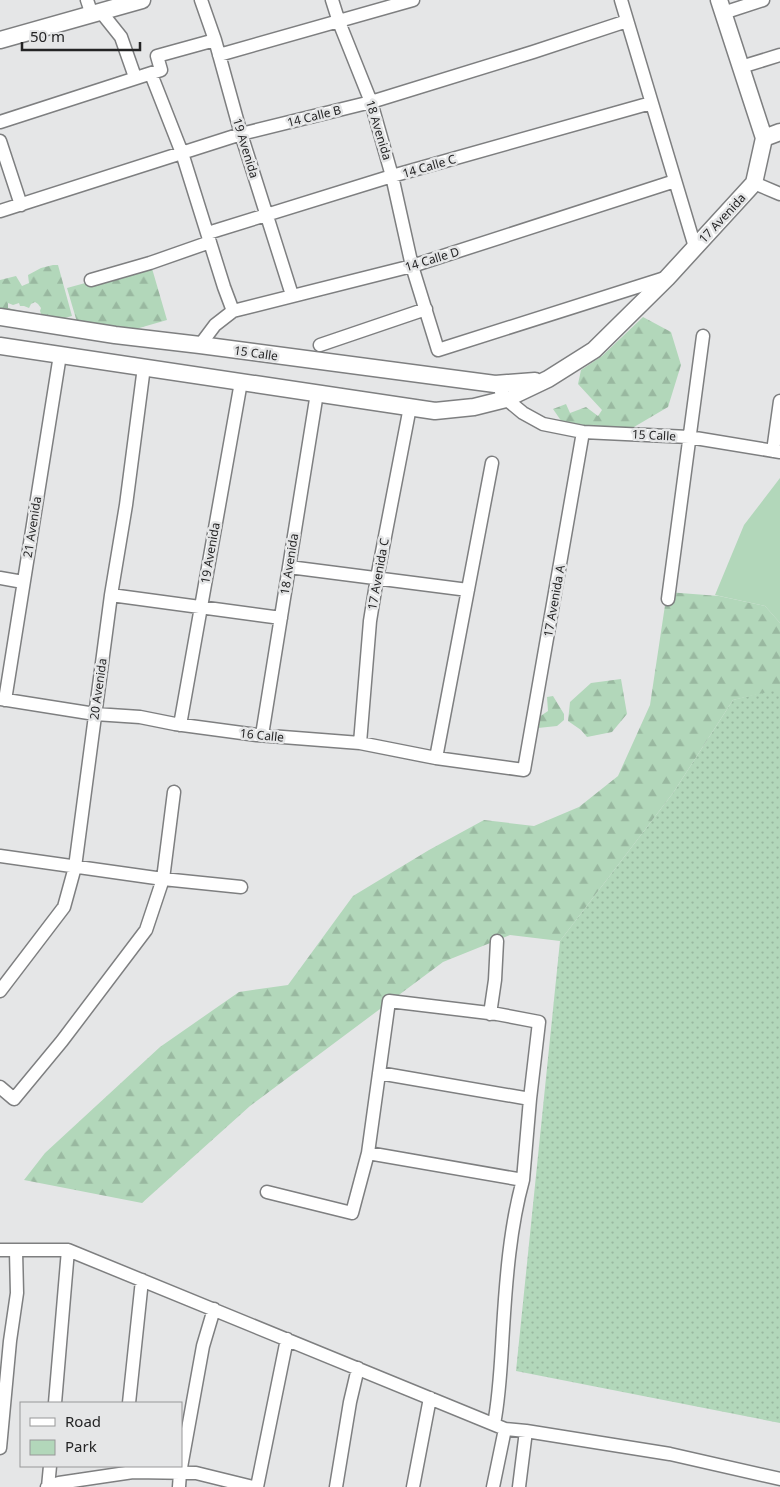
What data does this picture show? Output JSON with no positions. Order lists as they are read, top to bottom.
{
  "streets": {
    "street": [
      "14 Calle B",
      "18 Avenida",
      "19 Avenida",
      "14 Calle C",
      "17 Avenida",
      "14 Calle D",
      "15 Calle",
      "21 Avenida",
      "17 Avenida C",
      "17 Avenida A",
      "20 Avenida",
      "16 Calle"
    ]
  },
  "crossings": [
    ["14 Calle B", "18 Avenida"],
    ["14 Calle B", "19 Avenida"],
    ["18 Avenida", "14 Calle C"],
    ["18 Avenida", "17 Avenida"],
    ["18 Avenida", "14 Calle D"],
    ["18 Avenida", "16 Calle"],
    ["19 Avenida", "14 Calle C"],
    ["19 Avenida", "14 Calle D"],
    ["19 Avenida", "16 Calle"],
    ["17 Avenida", "15 Calle"],
    ["14 Calle D", "15 Calle"],
    ["15 Calle", "17 Avenida A"],
    ["21 Avenida", "16 Calle"],
    ["17 Avenida C", "16 Calle"],
    ["17 Avenida A", "16 Calle"],
    ["20 Avenida", "16 Calle"]
  ],
  "legend": ["Road", "Park"],
  "scale_bar": "50 m"
}
